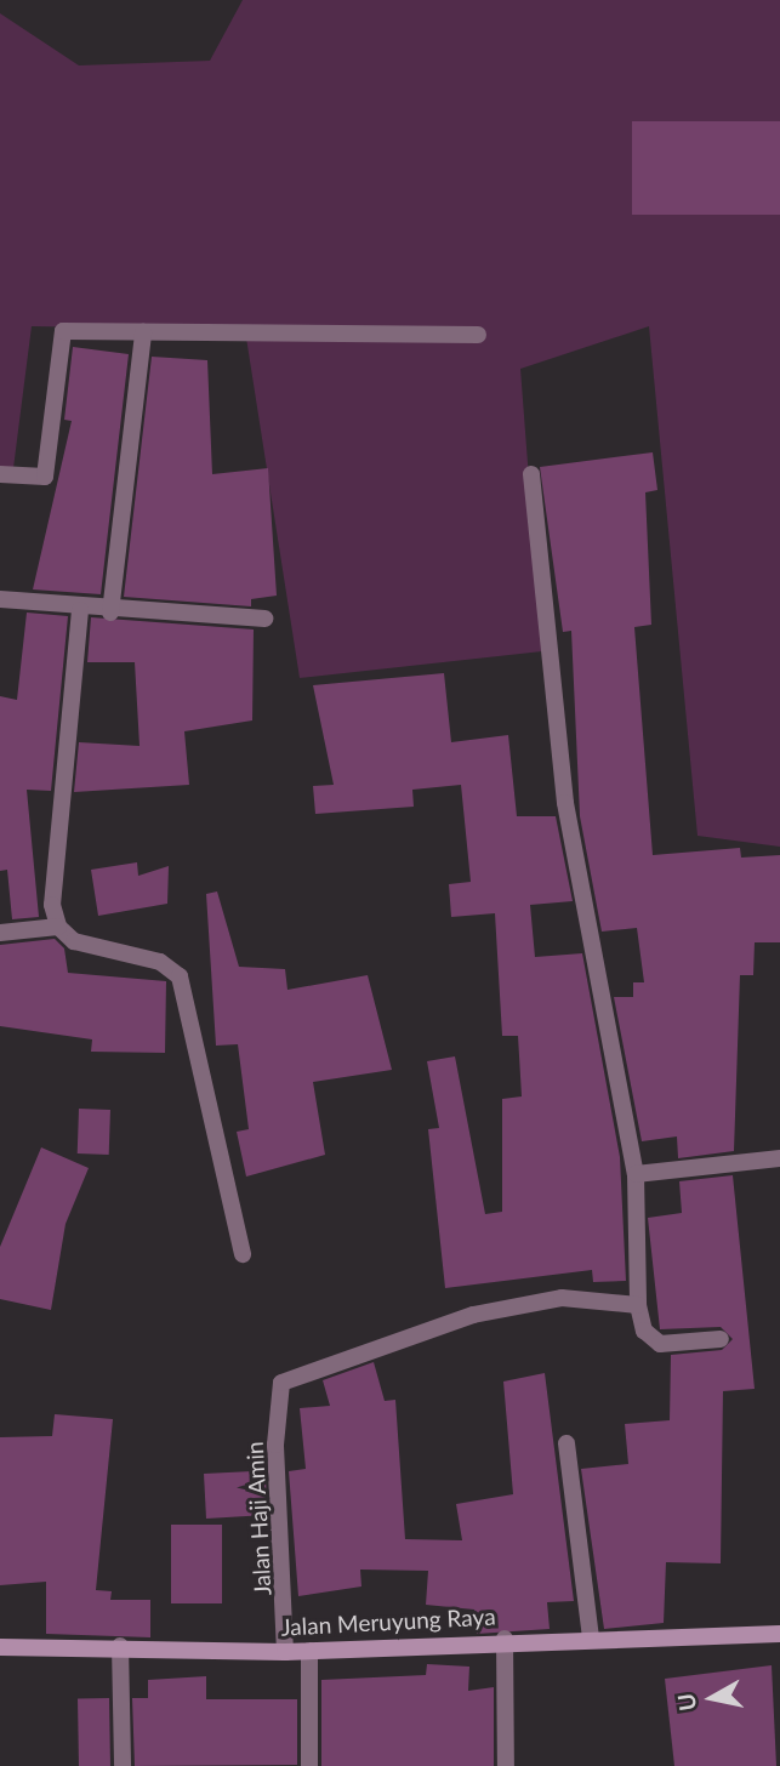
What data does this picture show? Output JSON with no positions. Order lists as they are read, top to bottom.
{
  "streets": {
    "main road": ["Jalan Meruyung Raya"],
    "street": ["Jalan Haji Amin"]
  },
  "crossings": [
    ["Jalan Haji Amin", "Jalan Meruyung Raya"]
  ],
  "north": "left"
}
